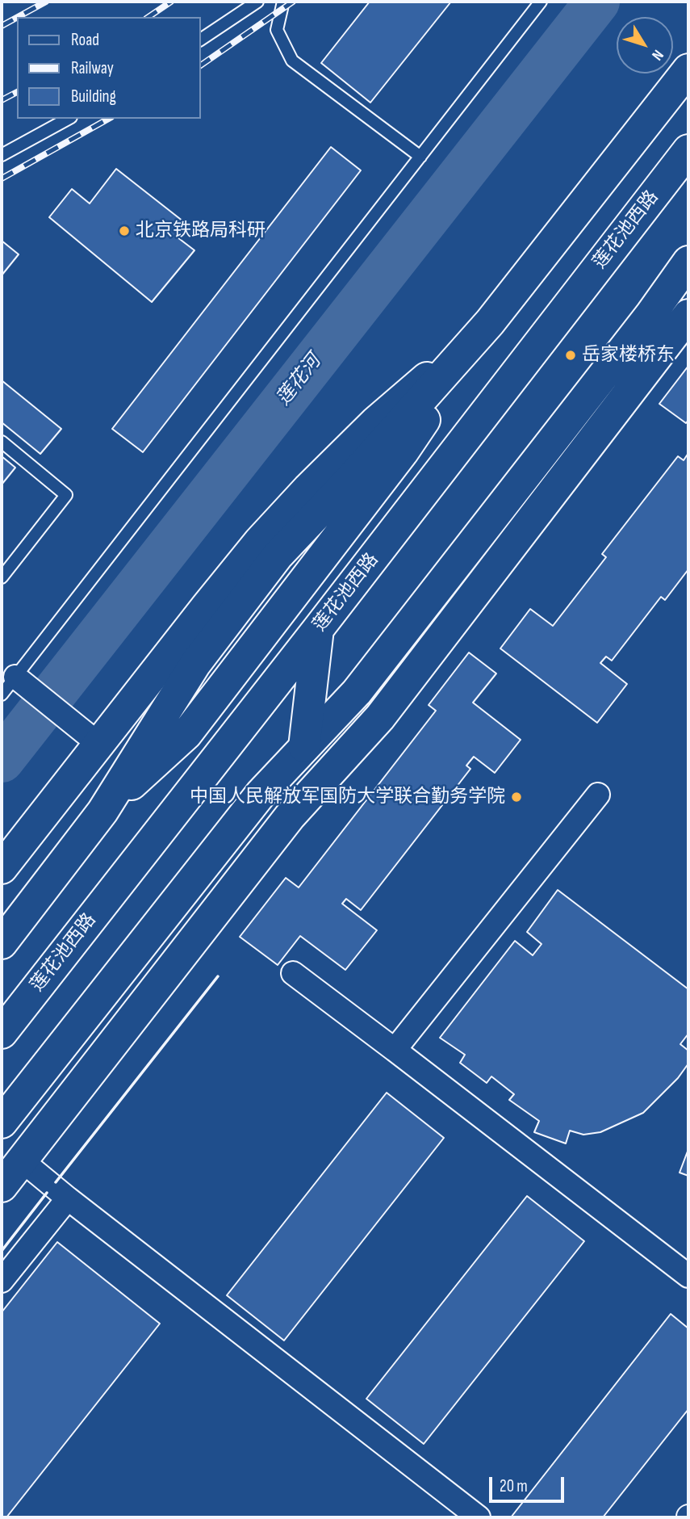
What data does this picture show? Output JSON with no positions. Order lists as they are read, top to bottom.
{
  "streets": {
    "main road": ["莲花池西路"]
  },
  "water": ["莲花河"],
  "places": ["北京铁路局科研", "岳家楼桥东", "中国人民解放军国防大学联合勤务学院"],
  "legend": ["Road", "Railway", "Building"],
  "scale_bar": "20 m",
  "north": "bottom right"
}
